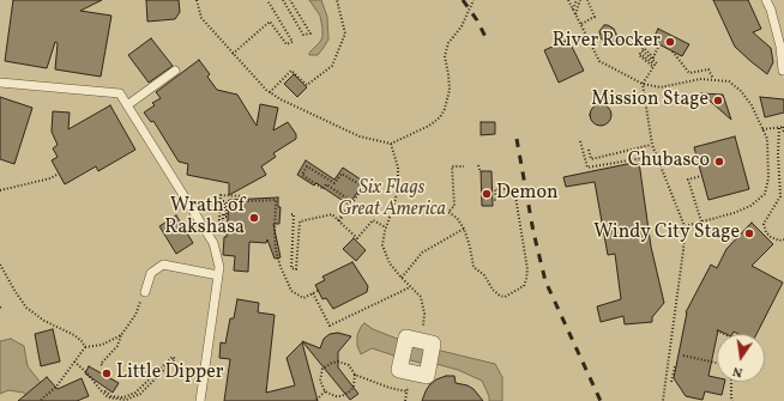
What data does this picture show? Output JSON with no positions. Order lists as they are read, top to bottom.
{
  "parks": ["Six Flags Great America"],
  "places": [
    "River Rocker",
    "Mission Stage",
    "Chubasco",
    "Demon",
    "Wrath of Rakshasa",
    "Windy City Stage",
    "Little Dipper"
  ],
  "north": "bottom"
}
